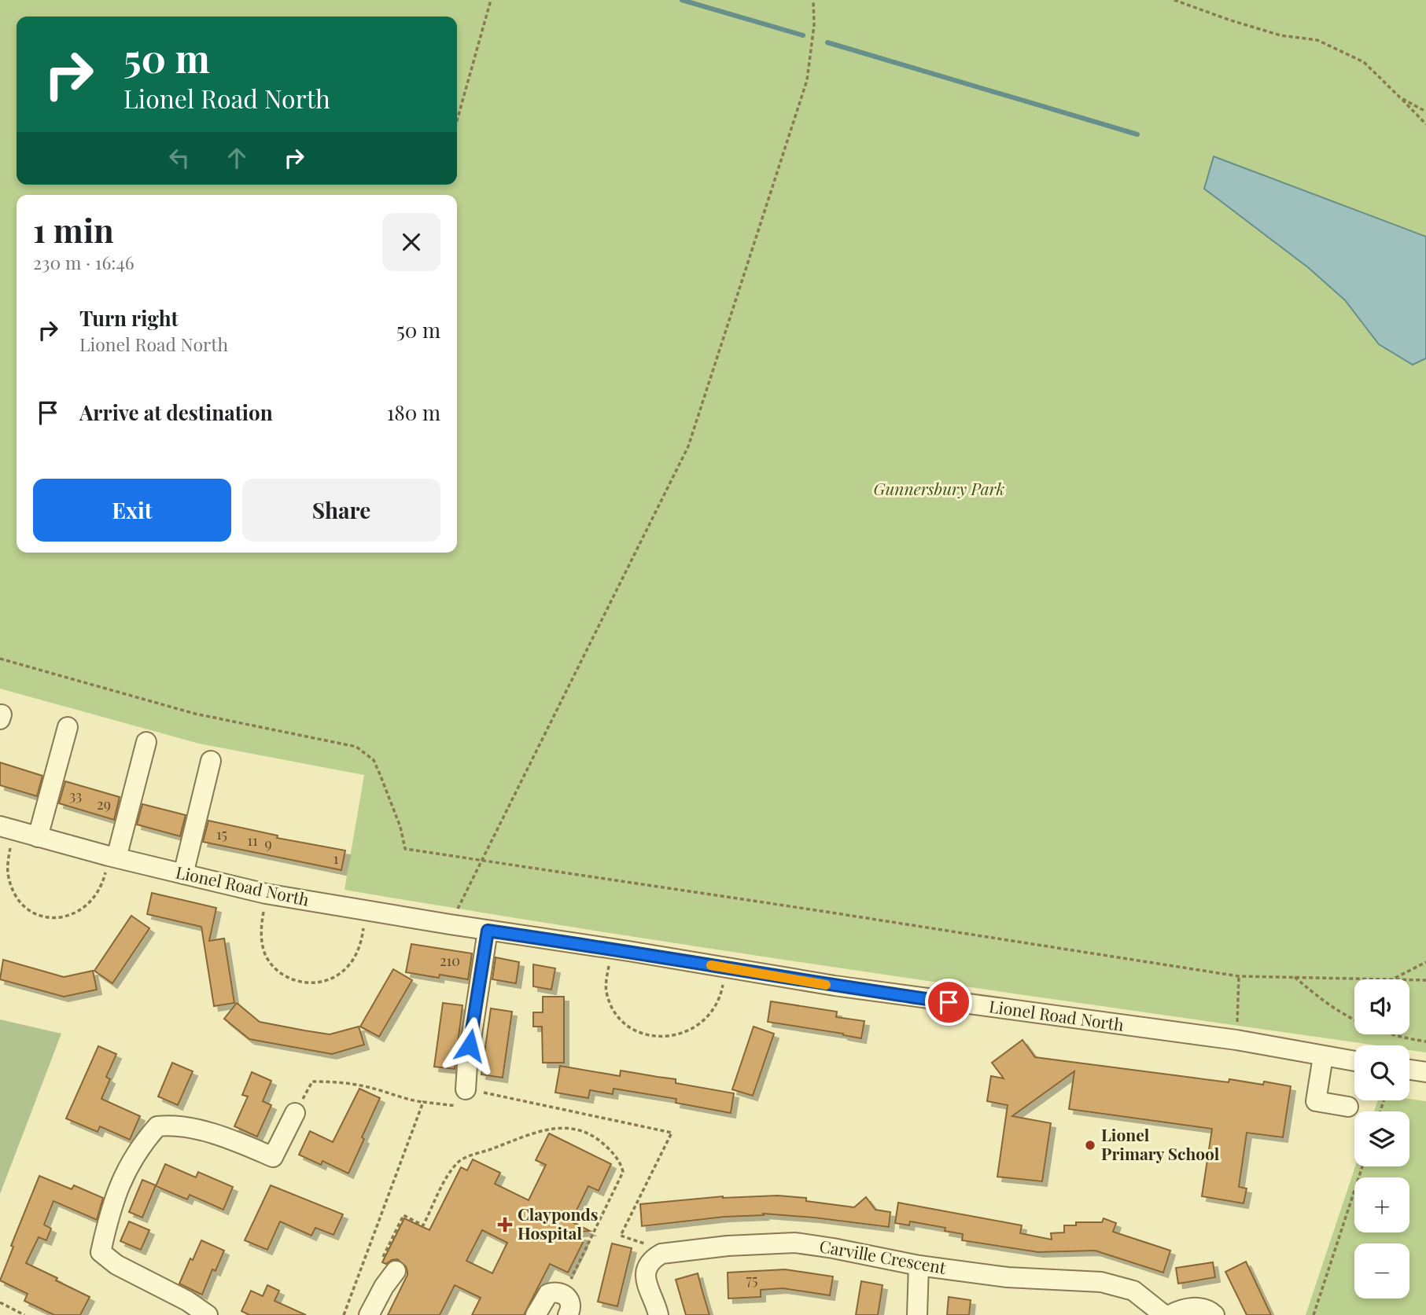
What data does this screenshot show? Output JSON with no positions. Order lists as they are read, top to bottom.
{
  "streets": {
    "street": ["Lionel Road North", "Carville Crescent"]
  },
  "parks": ["Gunnersbury Park"],
  "places": {
    "other": ["Lionel Primary School"],
    "health": ["Clayponds Hospital"]
  },
  "house_numbers": [
    "33",
    "29",
    "15",
    "11",
    "9",
    "1",
    "210",
    "75"
  ],
  "page": {
    "turn": ["50 m", "Lionel Road North"],
    "heading": ["1 min", "230 m · 16:46"],
    "list": [
      {
        "name": "Turn right",
        "note": "Lionel Road North",
        "value": "50 m"
      },
      {
        "name": "Arrive at destination",
        "value": "180 m"
      }
    ],
    "buttons": ["Exit", "Share"],
    "map_buttons": ["+", "−"]
  }
}
